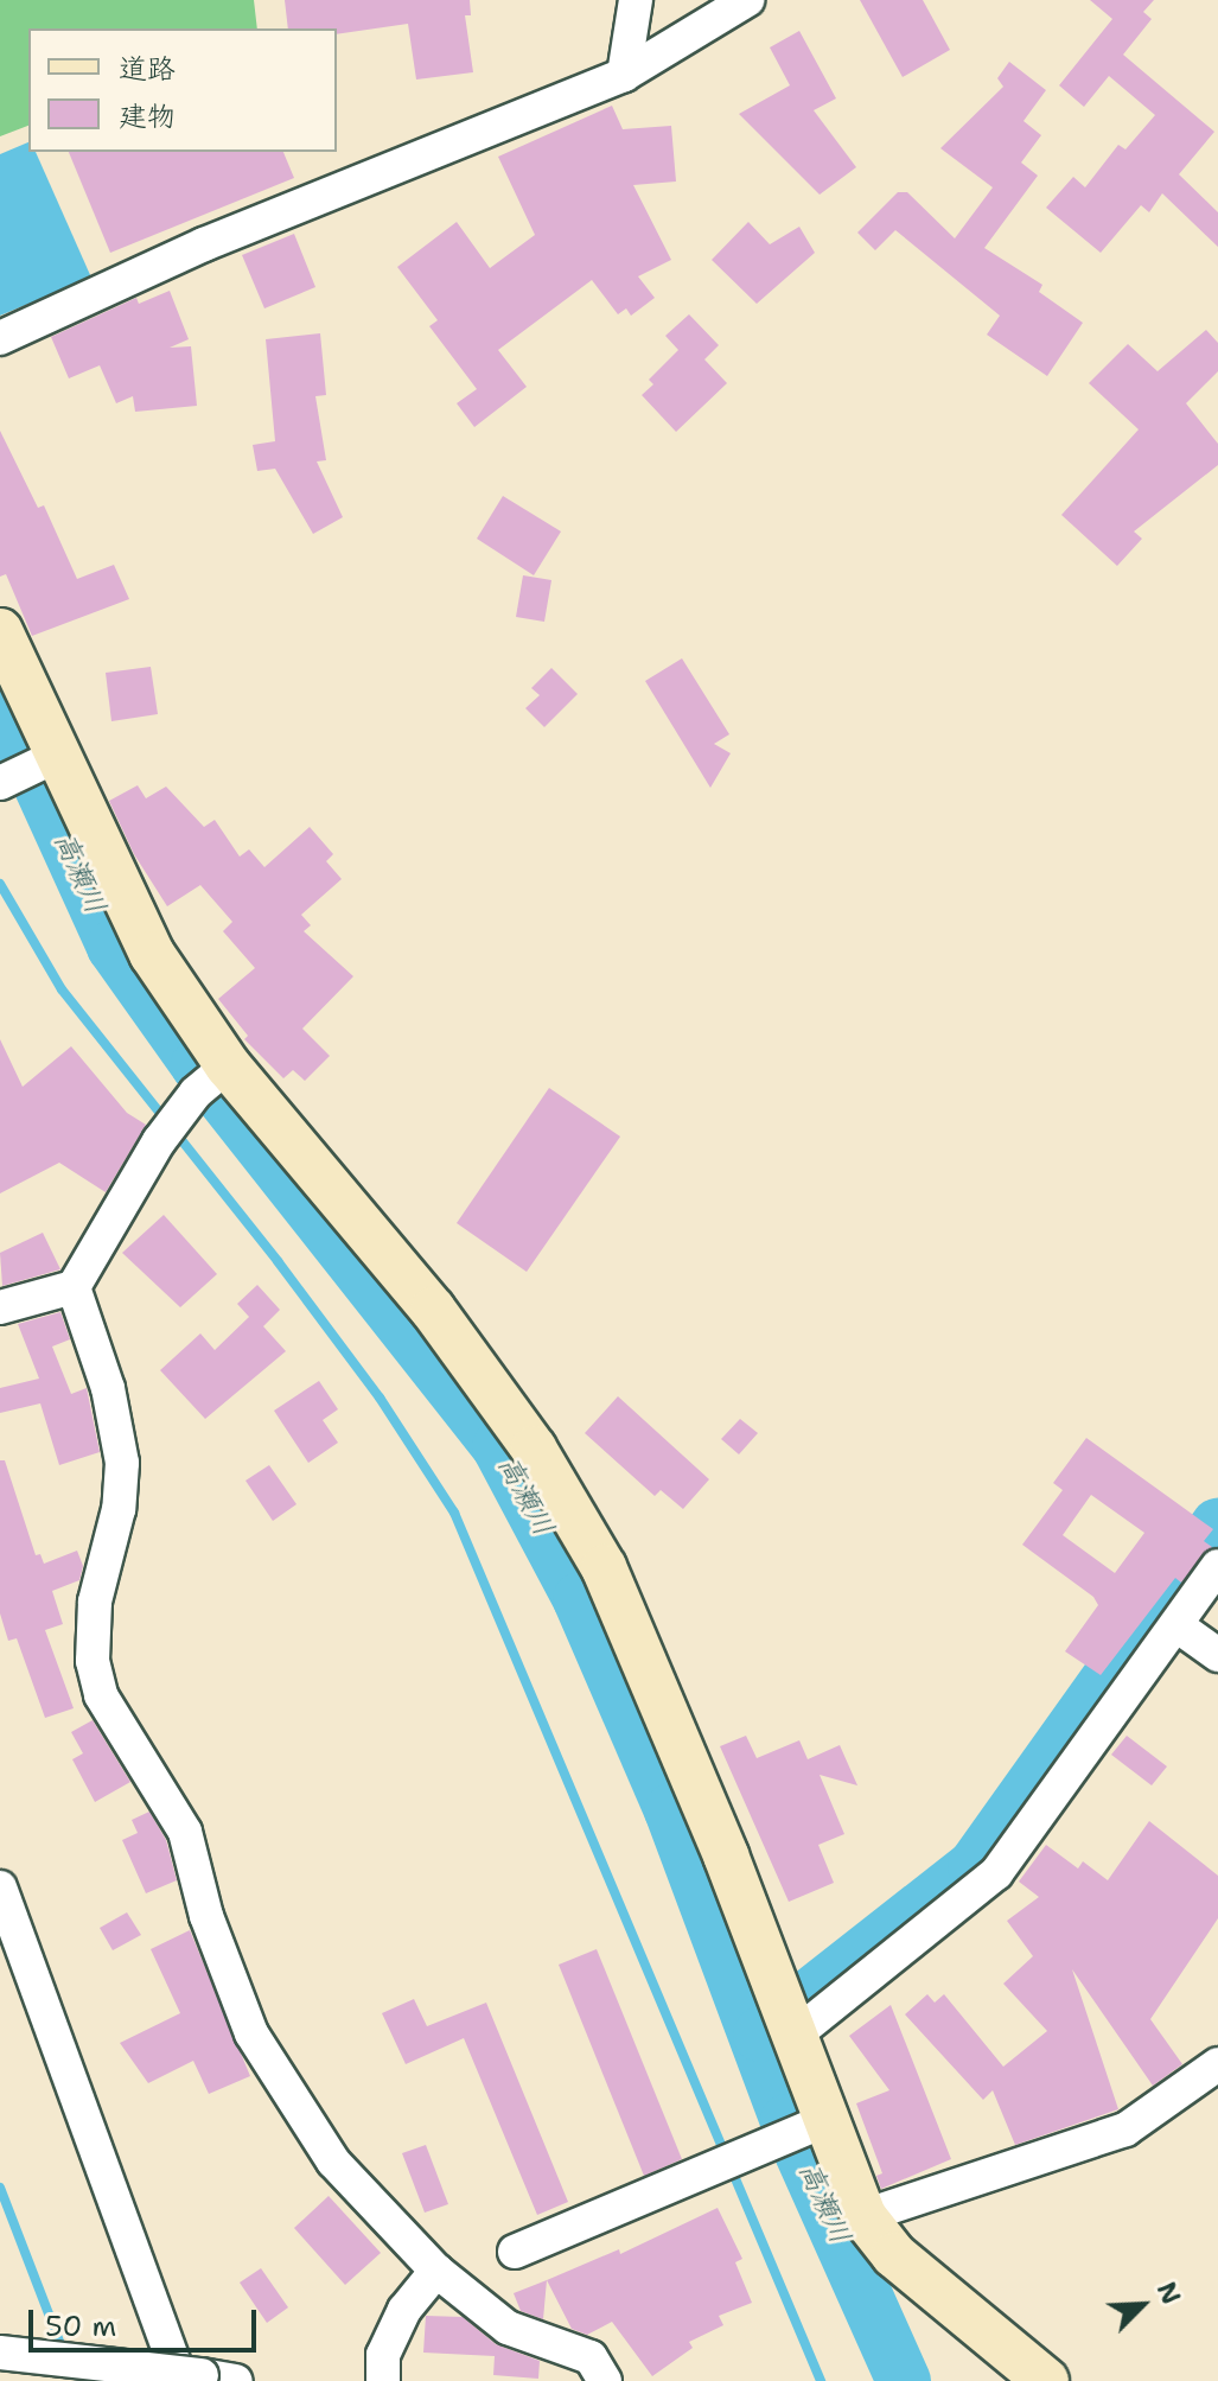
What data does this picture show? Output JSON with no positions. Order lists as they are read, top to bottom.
{
  "water": ["高瀬川"],
  "legend": ["道路", "建物"],
  "scale_bar": "50 m",
  "north": "top right"
}
